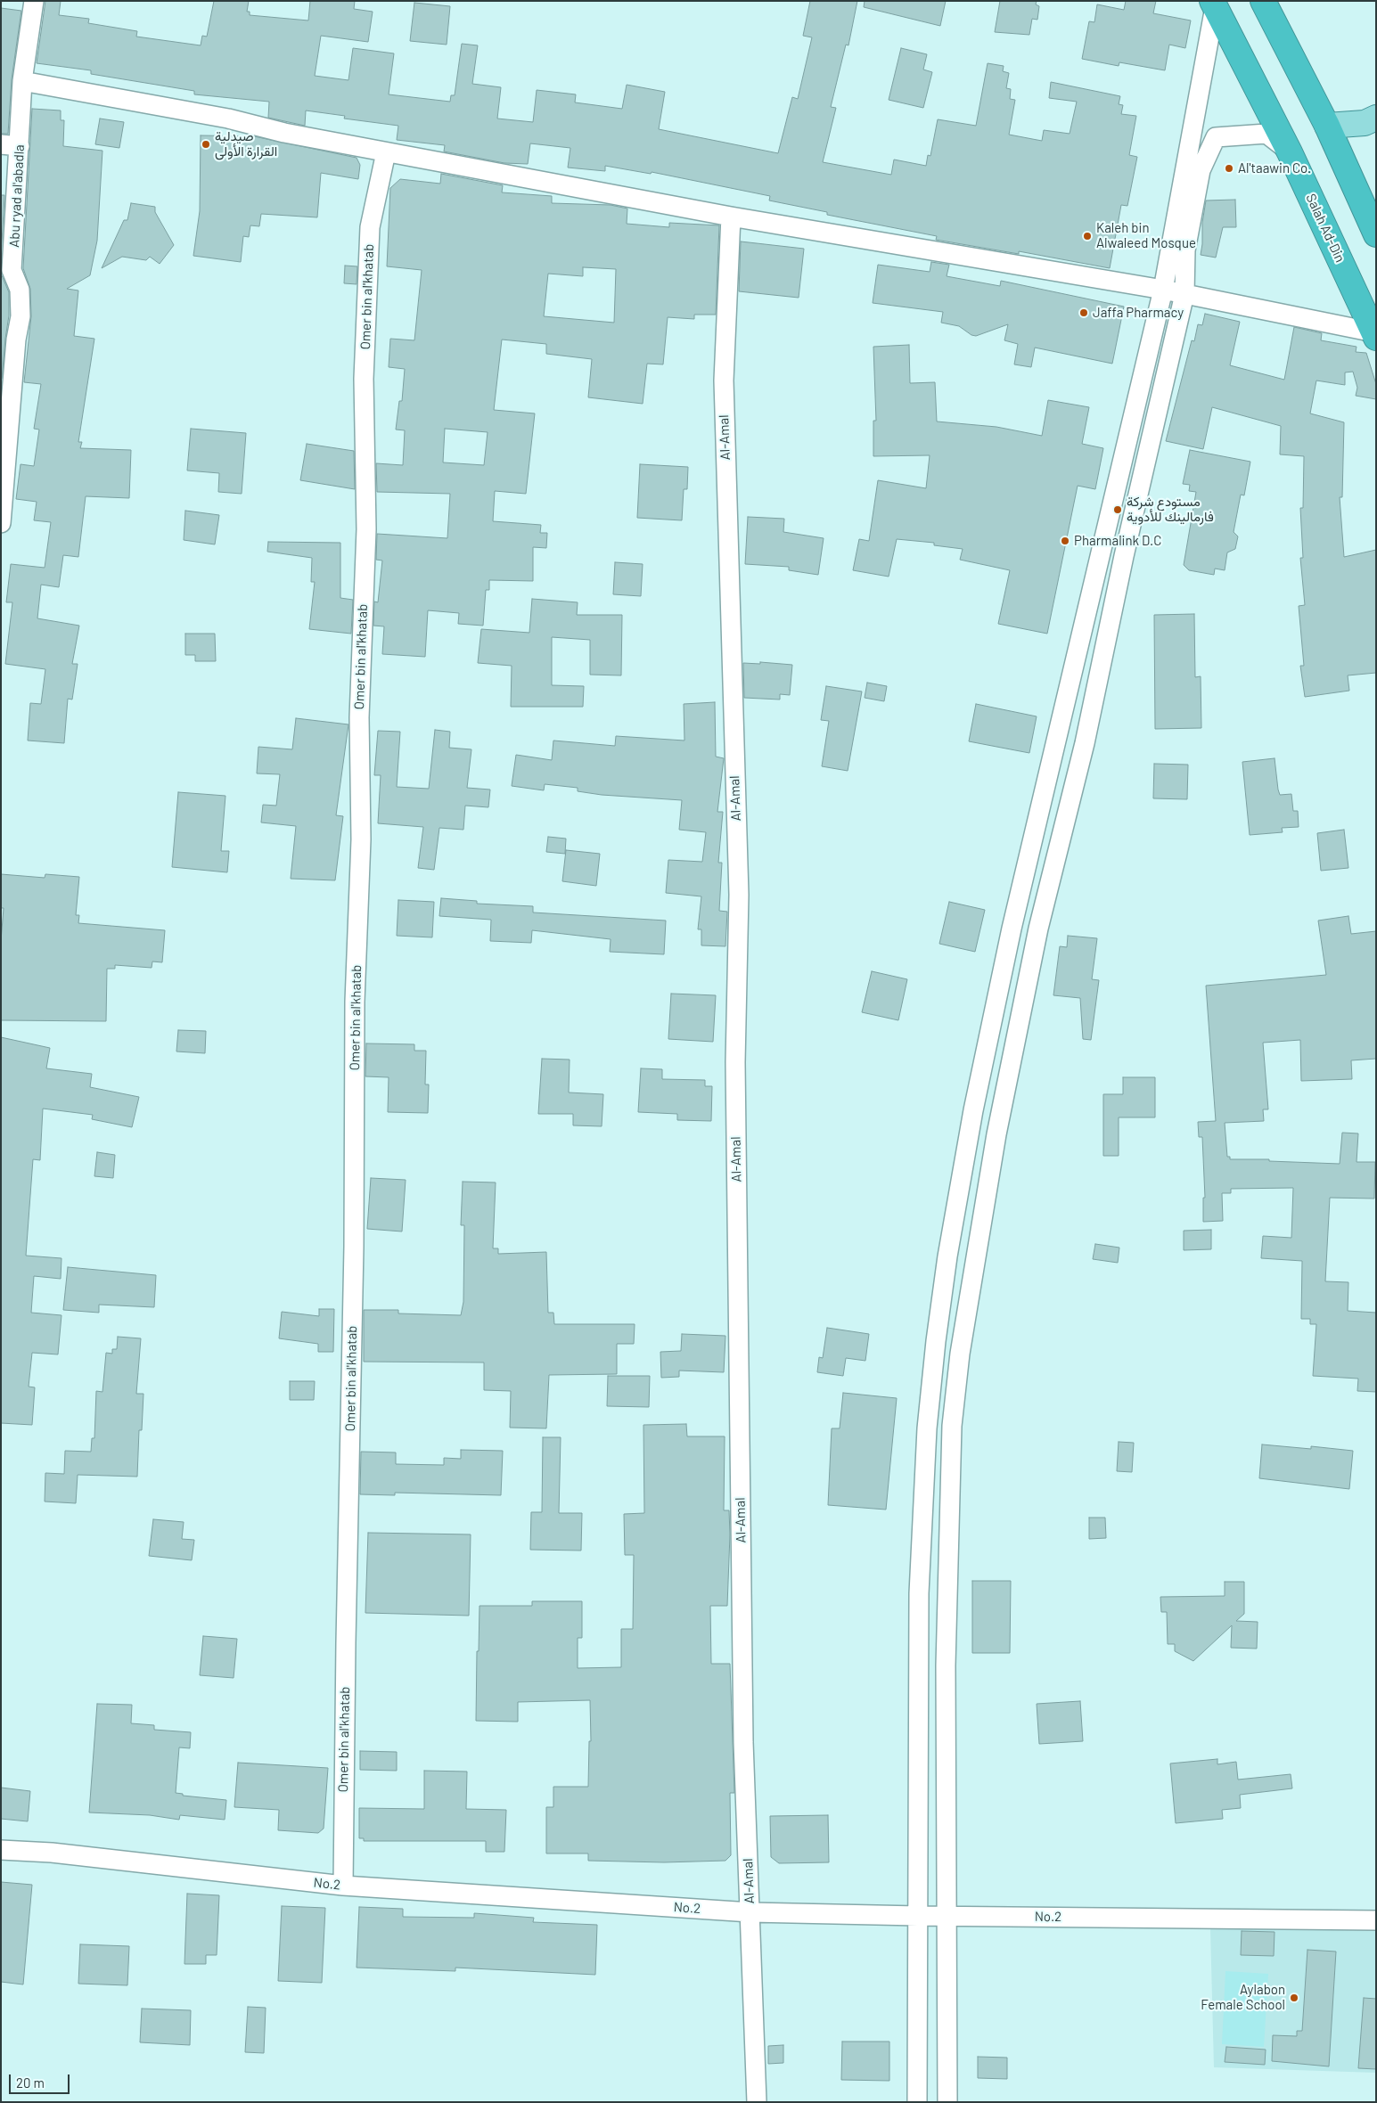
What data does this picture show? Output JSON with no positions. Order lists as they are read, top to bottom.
{
  "streets": {
    "highway": ["Salah Ad-Din"],
    "street": [
      "Abu ryad al'abadla",
      "Omer bin al'khatab",
      "Al-Amal",
      "No.2"
    ]
  },
  "crossings": [
    ["Omer bin al'khatab", "No.2"],
    ["Al-Amal", "No.2"]
  ],
  "places": [
    "صيدلية القرارة الأولى",
    "Al'taawin Co.",
    "Kaleh bin Alwaleed Mosque",
    "Jaffa Pharmacy",
    "مستودع شركة فارمالينك للأدوية",
    "Pharmalink D.C",
    "Aylabon Female School"
  ],
  "scale_bar": "20 m"
}
